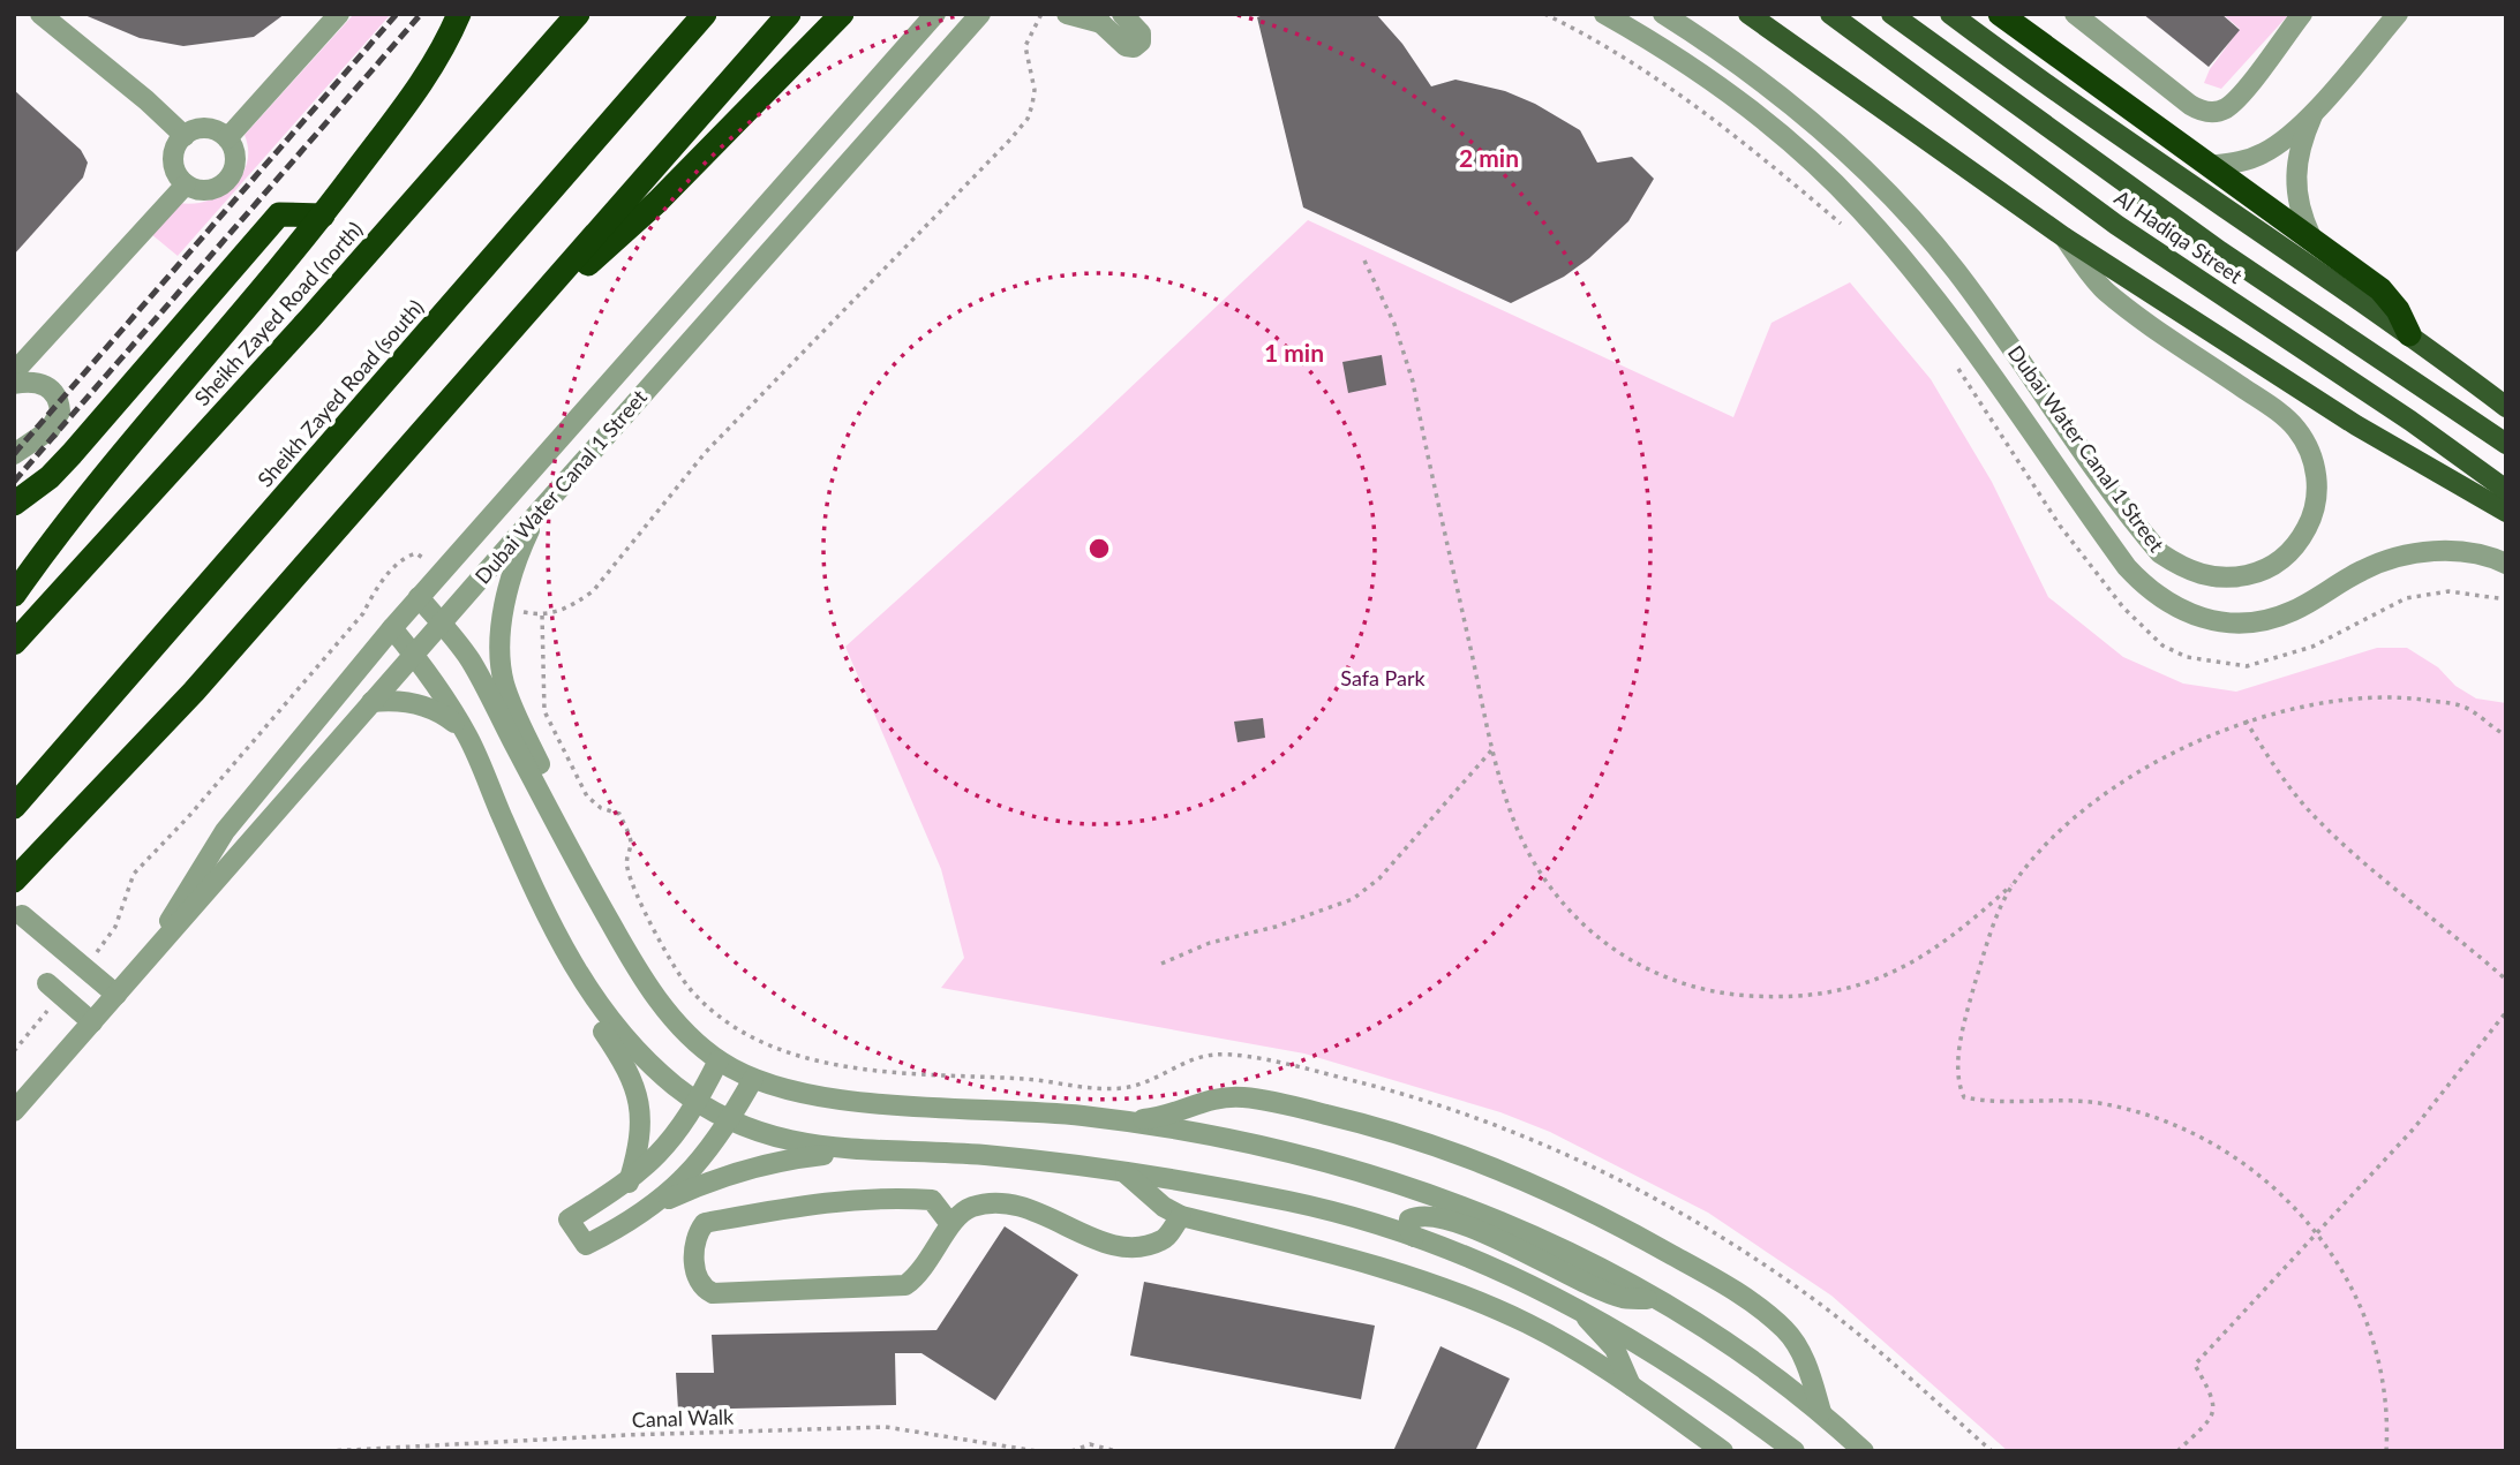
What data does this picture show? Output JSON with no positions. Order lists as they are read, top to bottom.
{
  "streets": {
    "highway": ["Sheikh Zayed Road (north)", "Sheikh Zayed Road (south)"],
    "main road": ["Al Hadiqa Street"],
    "street": ["Dubai Water Canal 1 Street"],
    "path": ["Canal Walk"]
  },
  "parks": ["Safa Park"],
  "rings": ["2 min", "1 min"]
}
